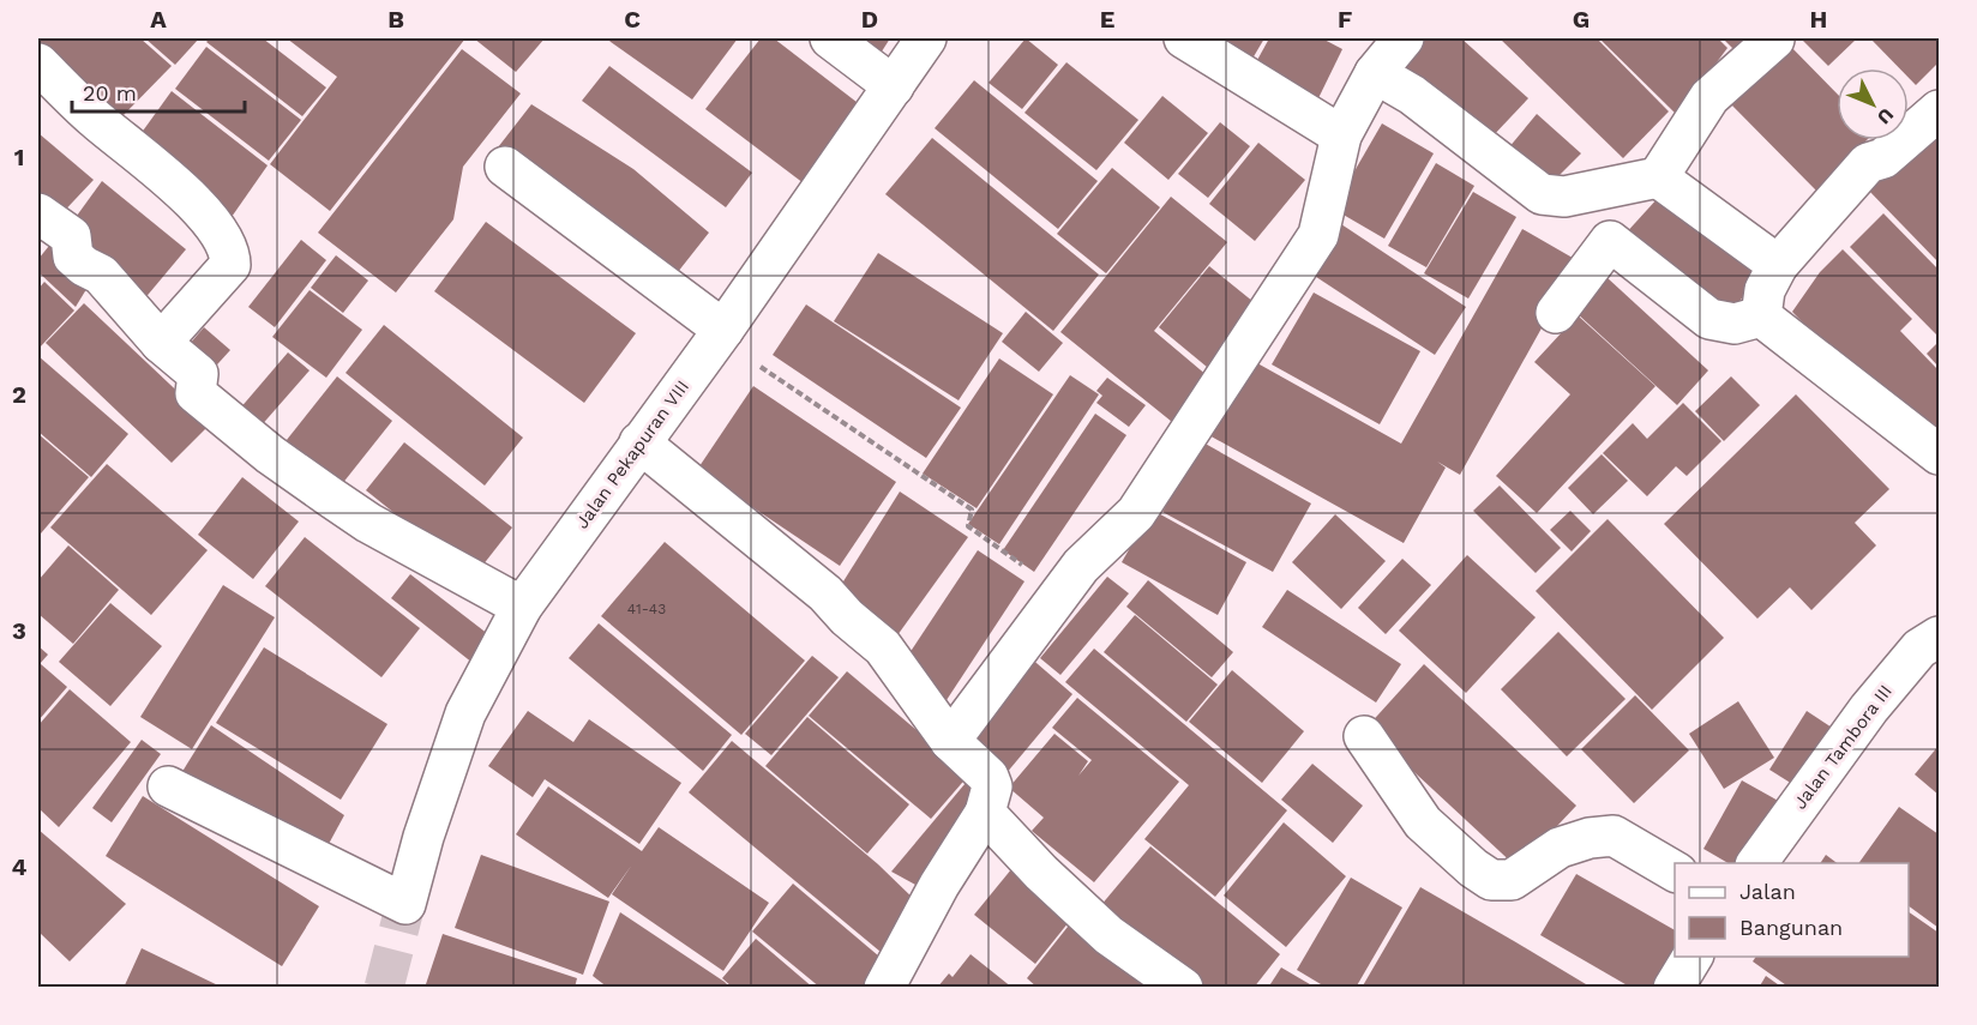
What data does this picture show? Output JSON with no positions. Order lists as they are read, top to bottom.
{
  "streets": {
    "street": ["Jalan Pekapuran VIII", "Jalan Tambora III"]
  },
  "house_numbers": ["41-43"],
  "legend": ["Jalan", "Bangunan"],
  "scale_bar": "20 m",
  "north": "bottom right",
  "grid": {
    "columns": [
      "A",
      "B",
      "C",
      "D",
      "E",
      "F",
      "G",
      "H"
    ],
    "rows": [
      "1",
      "2",
      "3",
      "4"
    ]
  }
}
